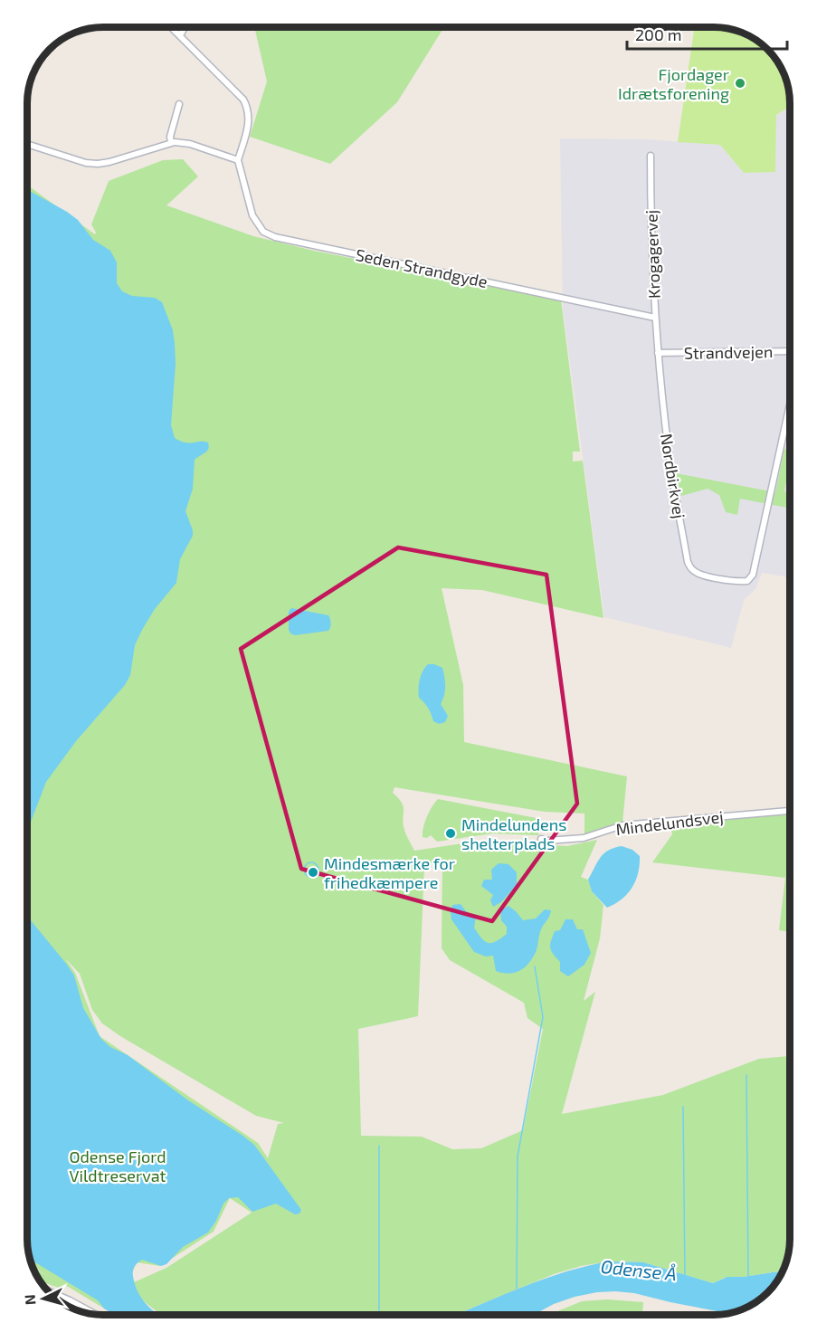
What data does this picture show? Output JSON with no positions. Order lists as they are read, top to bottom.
{
  "streets": {
    "street": [
      "Krogagervej",
      "Seden Strandgyde",
      "Strandvejen",
      "Nordbirkvej",
      "Mindelundsvej"
    ]
  },
  "crossings": [
    ["Krogagervej", "Seden Strandgyde"],
    ["Krogagervej", "Strandvejen"],
    ["Krogagervej", "Nordbirkvej"],
    ["Strandvejen", "Nordbirkvej"]
  ],
  "water": ["Odense Å"],
  "parks": ["Odense Fjord Vildtreservat"],
  "places": ["Fjordager Idrætsforening", "Mindelundens shelterplads", "Mindesmærke for frihedkæmpere"],
  "scale_bar": "200 m",
  "north": "left"
}
